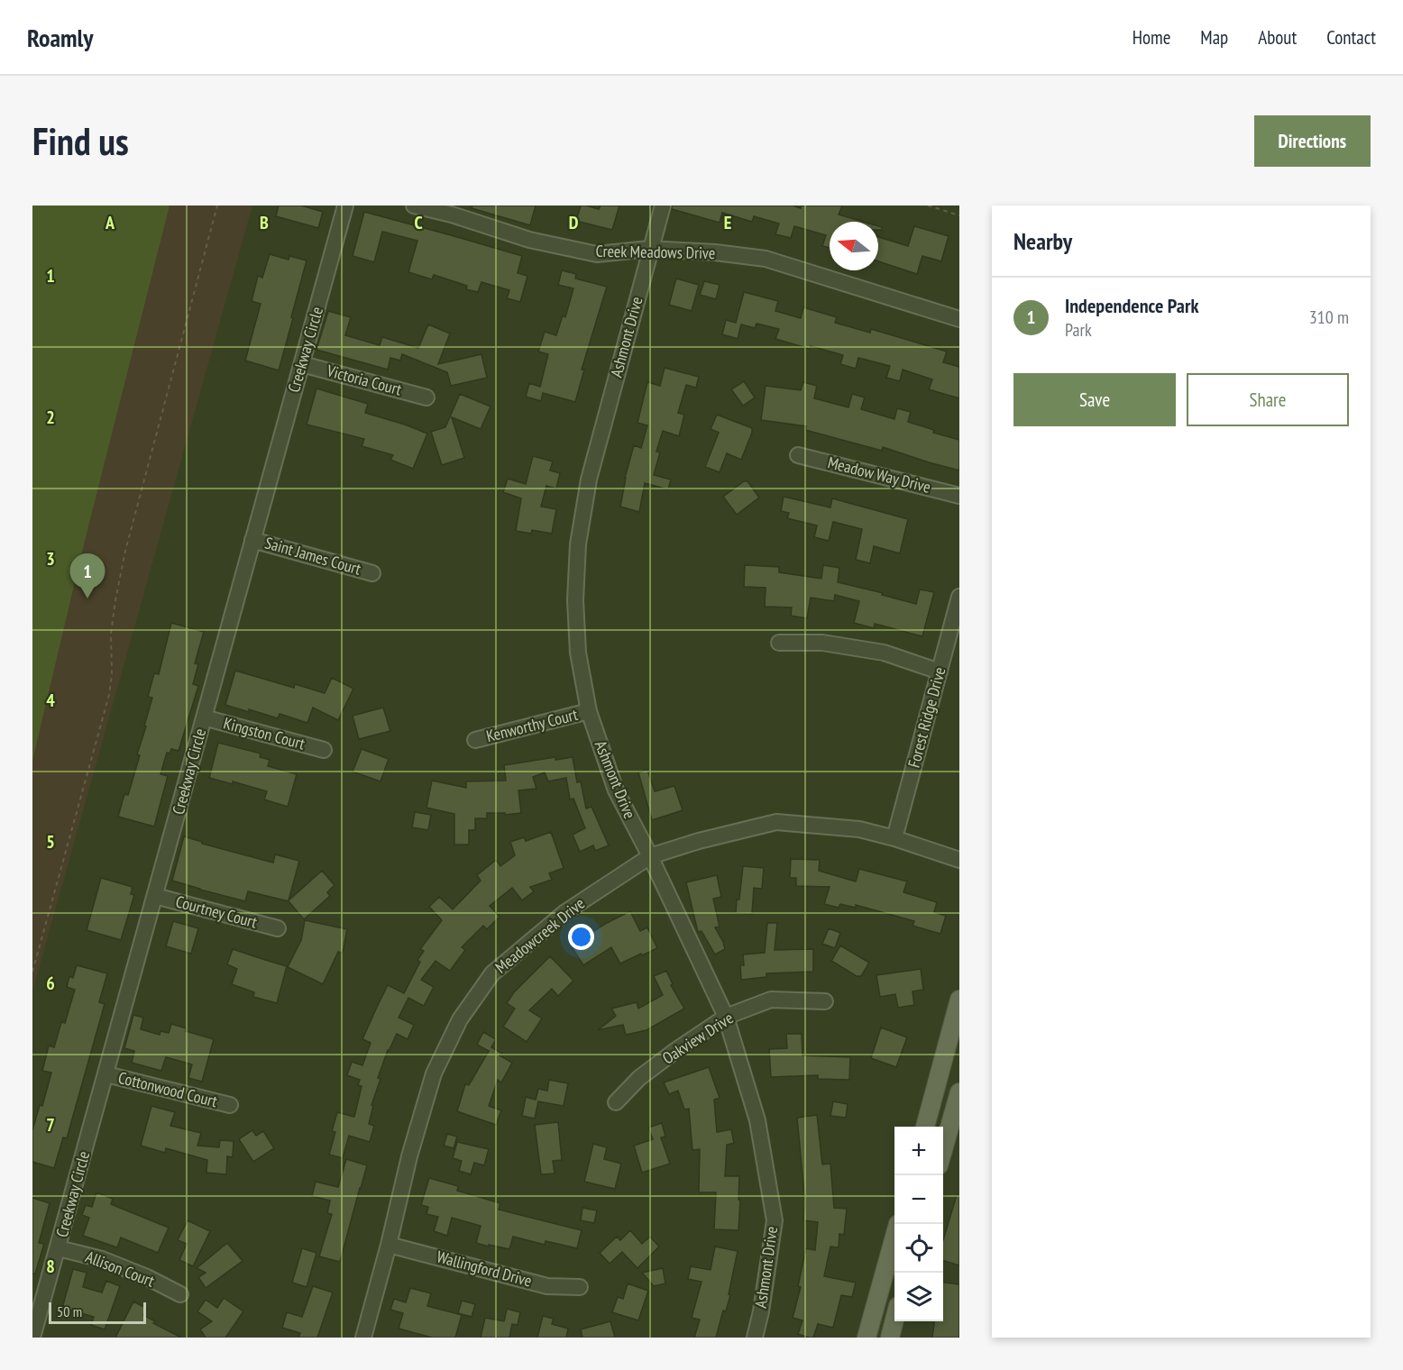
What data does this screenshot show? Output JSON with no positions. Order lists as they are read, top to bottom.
{
  "streets": {
    "street": [
      "Creek Meadows Drive",
      "Ashmont Drive",
      "Creekway Circle",
      "Victoria Court",
      "Meadow Way Drive",
      "Saint James Court",
      "Forest Ridge Drive",
      "Kenworthy Court",
      "Kingston Court",
      "Courtney Court",
      "Meadowcreek Drive",
      "Oakview Drive",
      "Cottonwood Court",
      "Allison Court",
      "Wallingford Drive"
    ]
  },
  "crossings": [
    ["Creek Meadows Drive", "Ashmont Drive"],
    ["Ashmont Drive", "Kenworthy Court"],
    ["Ashmont Drive", "Meadowcreek Drive"],
    ["Ashmont Drive", "Oakview Drive"],
    ["Creekway Circle", "Victoria Court"],
    ["Creekway Circle", "Saint James Court"],
    ["Creekway Circle", "Kingston Court"],
    ["Creekway Circle", "Courtney Court"],
    ["Creekway Circle", "Cottonwood Court"],
    ["Creekway Circle", "Allison Court"],
    ["Forest Ridge Drive", "Meadowcreek Drive"],
    ["Meadowcreek Drive", "Wallingford Drive"]
  ],
  "scale_bar": "50 m",
  "north": "left",
  "page": {
    "header": "Roamly",
    "nav": [
      "Home",
      "Map",
      "About",
      "Contact"
    ],
    "buttons": [
      "Directions",
      ["Save", "Share"]
    ],
    "title": "Find us",
    "heading": "Nearby",
    "list": [
      {
        "mark": "1",
        "name": "Independence Park",
        "note": "Park",
        "value": "310 m"
      }
    ],
    "pins": "1",
    "map_buttons": ["+", "−"],
    "scale": "50 m"
  },
  "grid": {
    "columns": [
      "A",
      "B",
      "C",
      "D",
      "E"
    ],
    "rows": [
      "1",
      "2",
      "3",
      "4",
      "5",
      "6",
      "7",
      "8"
    ]
  }
}
